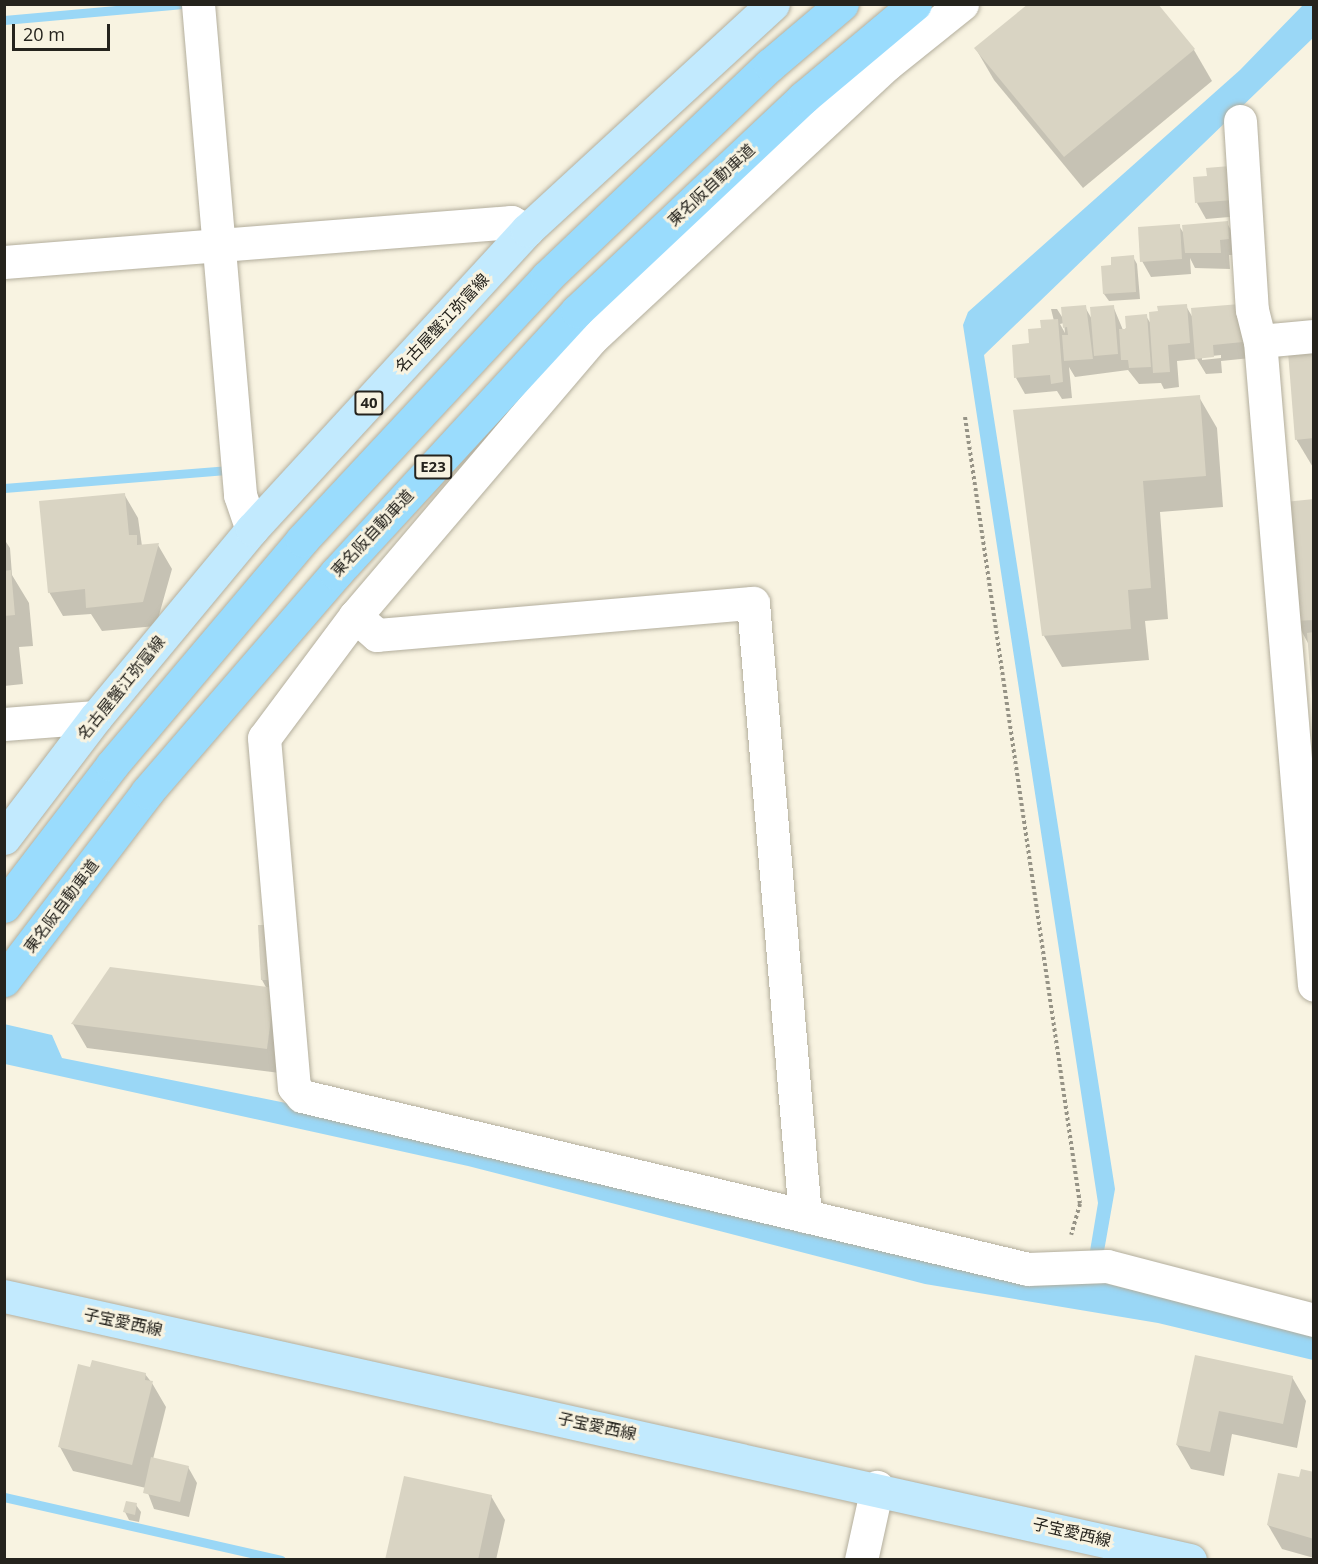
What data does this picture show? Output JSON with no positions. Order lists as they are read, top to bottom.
{
  "streets": {
    "highway": ["東名阪自動車道", "E23"],
    "main road": ["名古屋蟹江弥富線", "40", "子宝愛西線"]
  },
  "scale_bar": "20 m"
}
